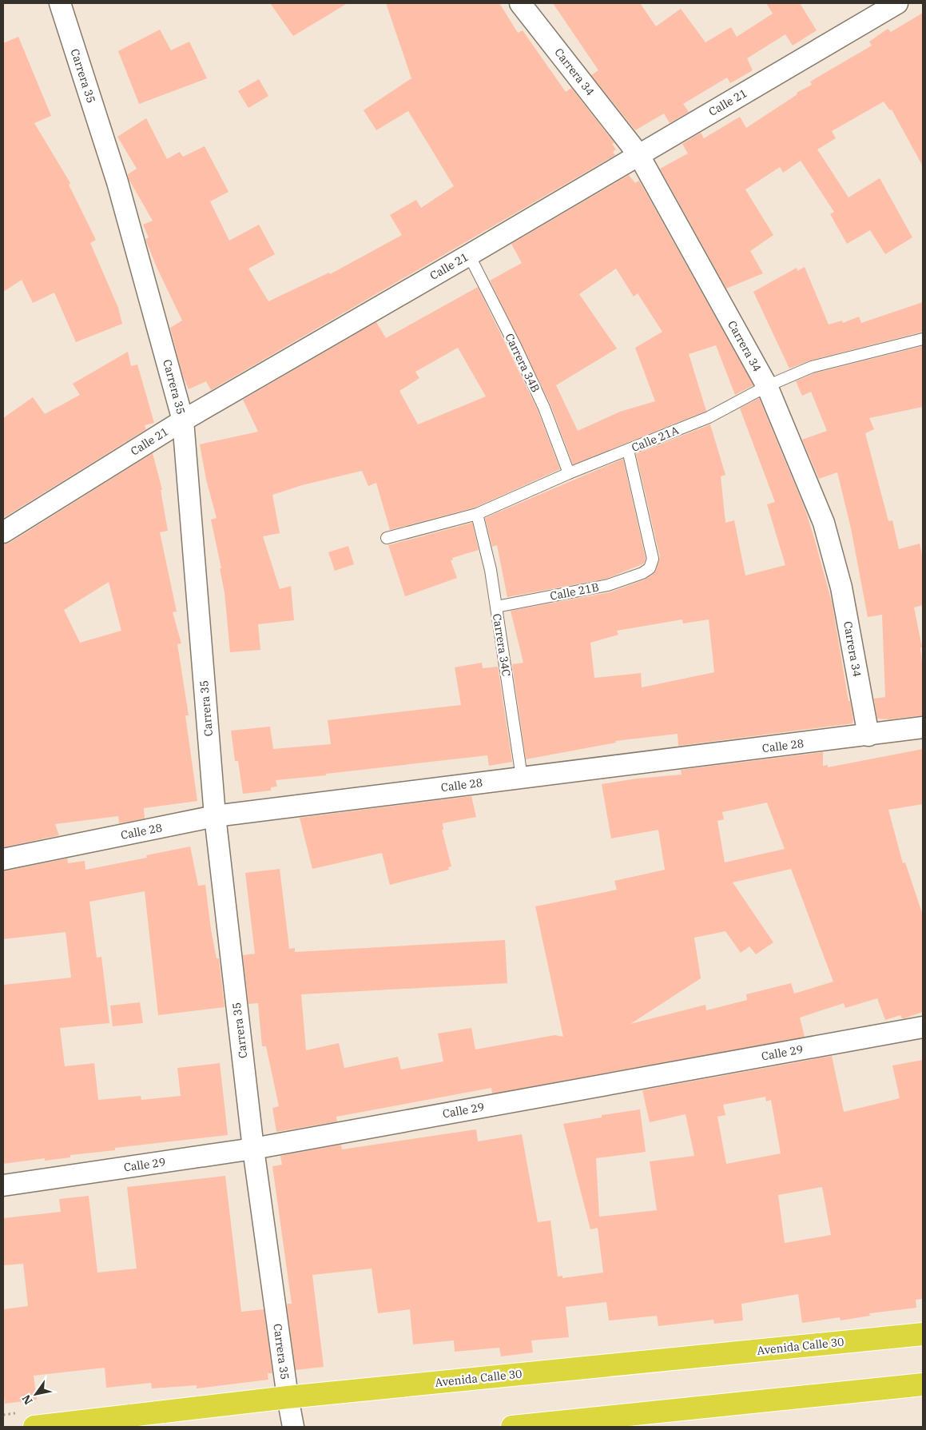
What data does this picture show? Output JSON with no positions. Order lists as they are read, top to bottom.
{
  "streets": {
    "highway": ["Avenida Calle 30"],
    "street": [
      "Carrera 34",
      "Carrera 35",
      "Calle 21",
      "Calle 28",
      "Calle 29"
    ],
    "lane": [
      "Carrera 34B",
      "Calle 21A",
      "Calle 21B",
      "Carrera 34C"
    ]
  },
  "crossings": [
    ["Carrera 34", "Calle 21"],
    ["Carrera 34", "Calle 21A"],
    ["Carrera 34", "Calle 28"],
    ["Carrera 35", "Calle 21"],
    ["Carrera 35", "Calle 28"],
    ["Carrera 35", "Calle 29"],
    ["Carrera 35", "Avenida Calle 30"],
    ["Calle 21", "Carrera 34B"],
    ["Carrera 34B", "Calle 21A"],
    ["Calle 21A", "Calle 21B"],
    ["Calle 21A", "Carrera 34C"],
    ["Calle 21B", "Carrera 34C"],
    ["Carrera 34C", "Calle 28"]
  ],
  "north": "bottom left"
}
